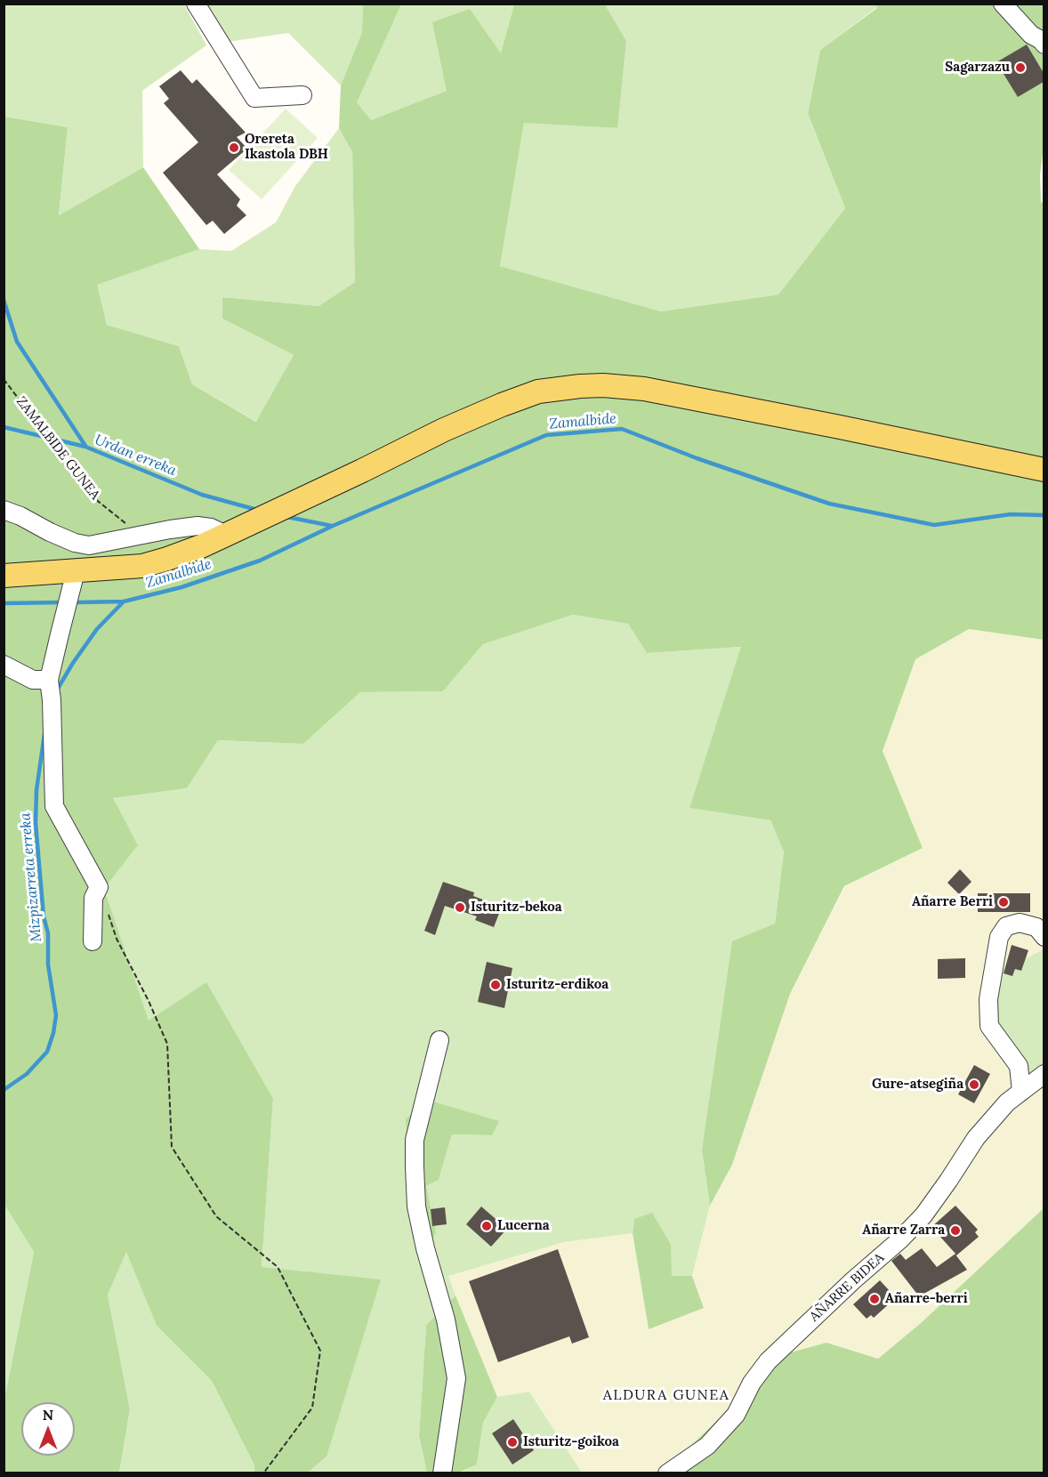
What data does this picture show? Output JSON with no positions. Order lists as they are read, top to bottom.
{
  "streets": {
    "street": ["AÑARRE BIDEA"],
    "path": ["ZAMALBIDE GUNEA"]
  },
  "districts": ["ALDURA GUNEA"],
  "water": ["Zamalbide", "Urdan erreka", "Mizpizarreta erreka"],
  "places": [
    "Sagarzazu",
    "Orereta Ikastola DBH",
    "Añarre Berri",
    "Isturitz-bekoa",
    "Isturitz-erdikoa",
    "Gure-atsegiña",
    "Lucerna",
    "Añarre Zarra",
    "Añarre-berri",
    "Isturitz-goikoa"
  ],
  "north": "top"
}
